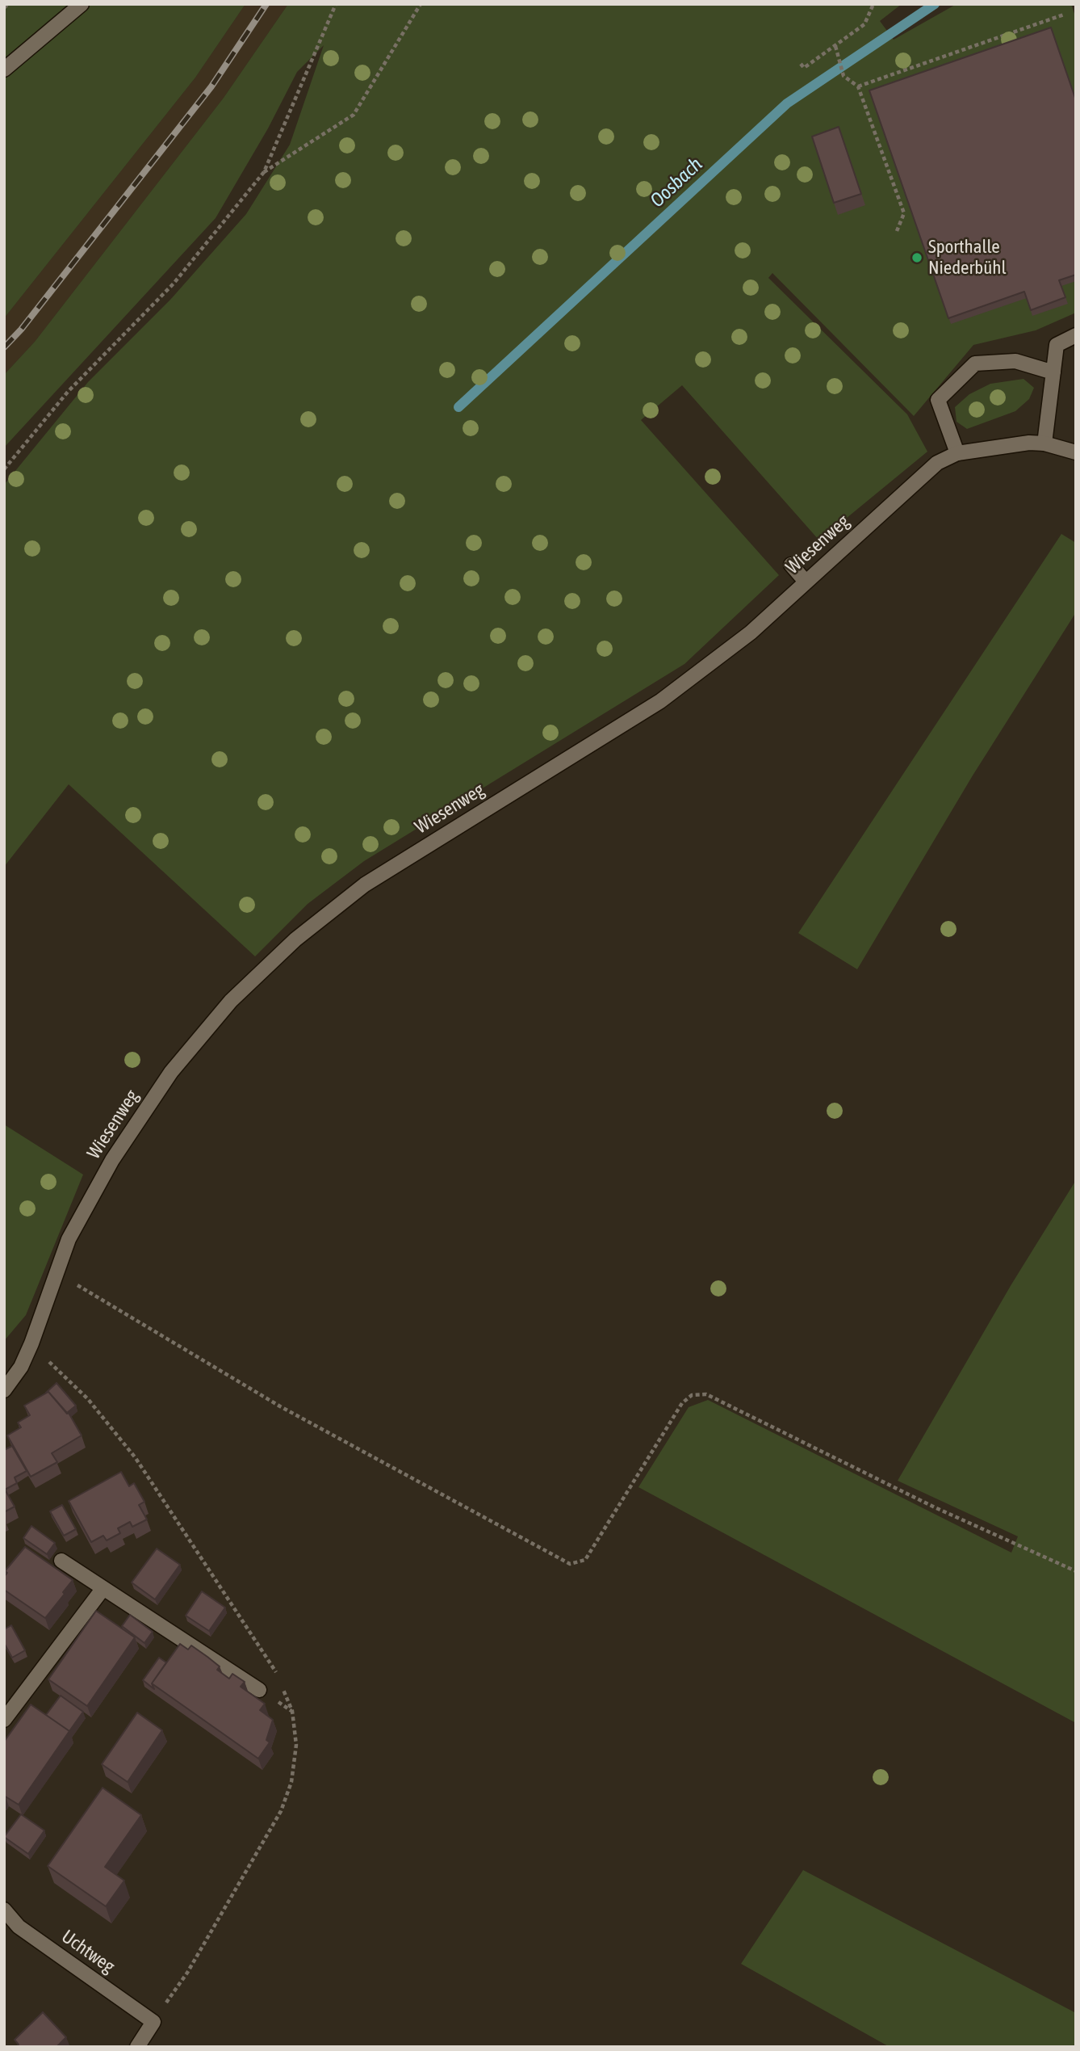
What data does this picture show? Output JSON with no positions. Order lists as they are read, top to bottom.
{
  "streets": {
    "street": ["Wiesenweg", "Uchtweg"]
  },
  "water": ["Oosbach"],
  "places": ["Sporthalle Niederbühl"]
}
